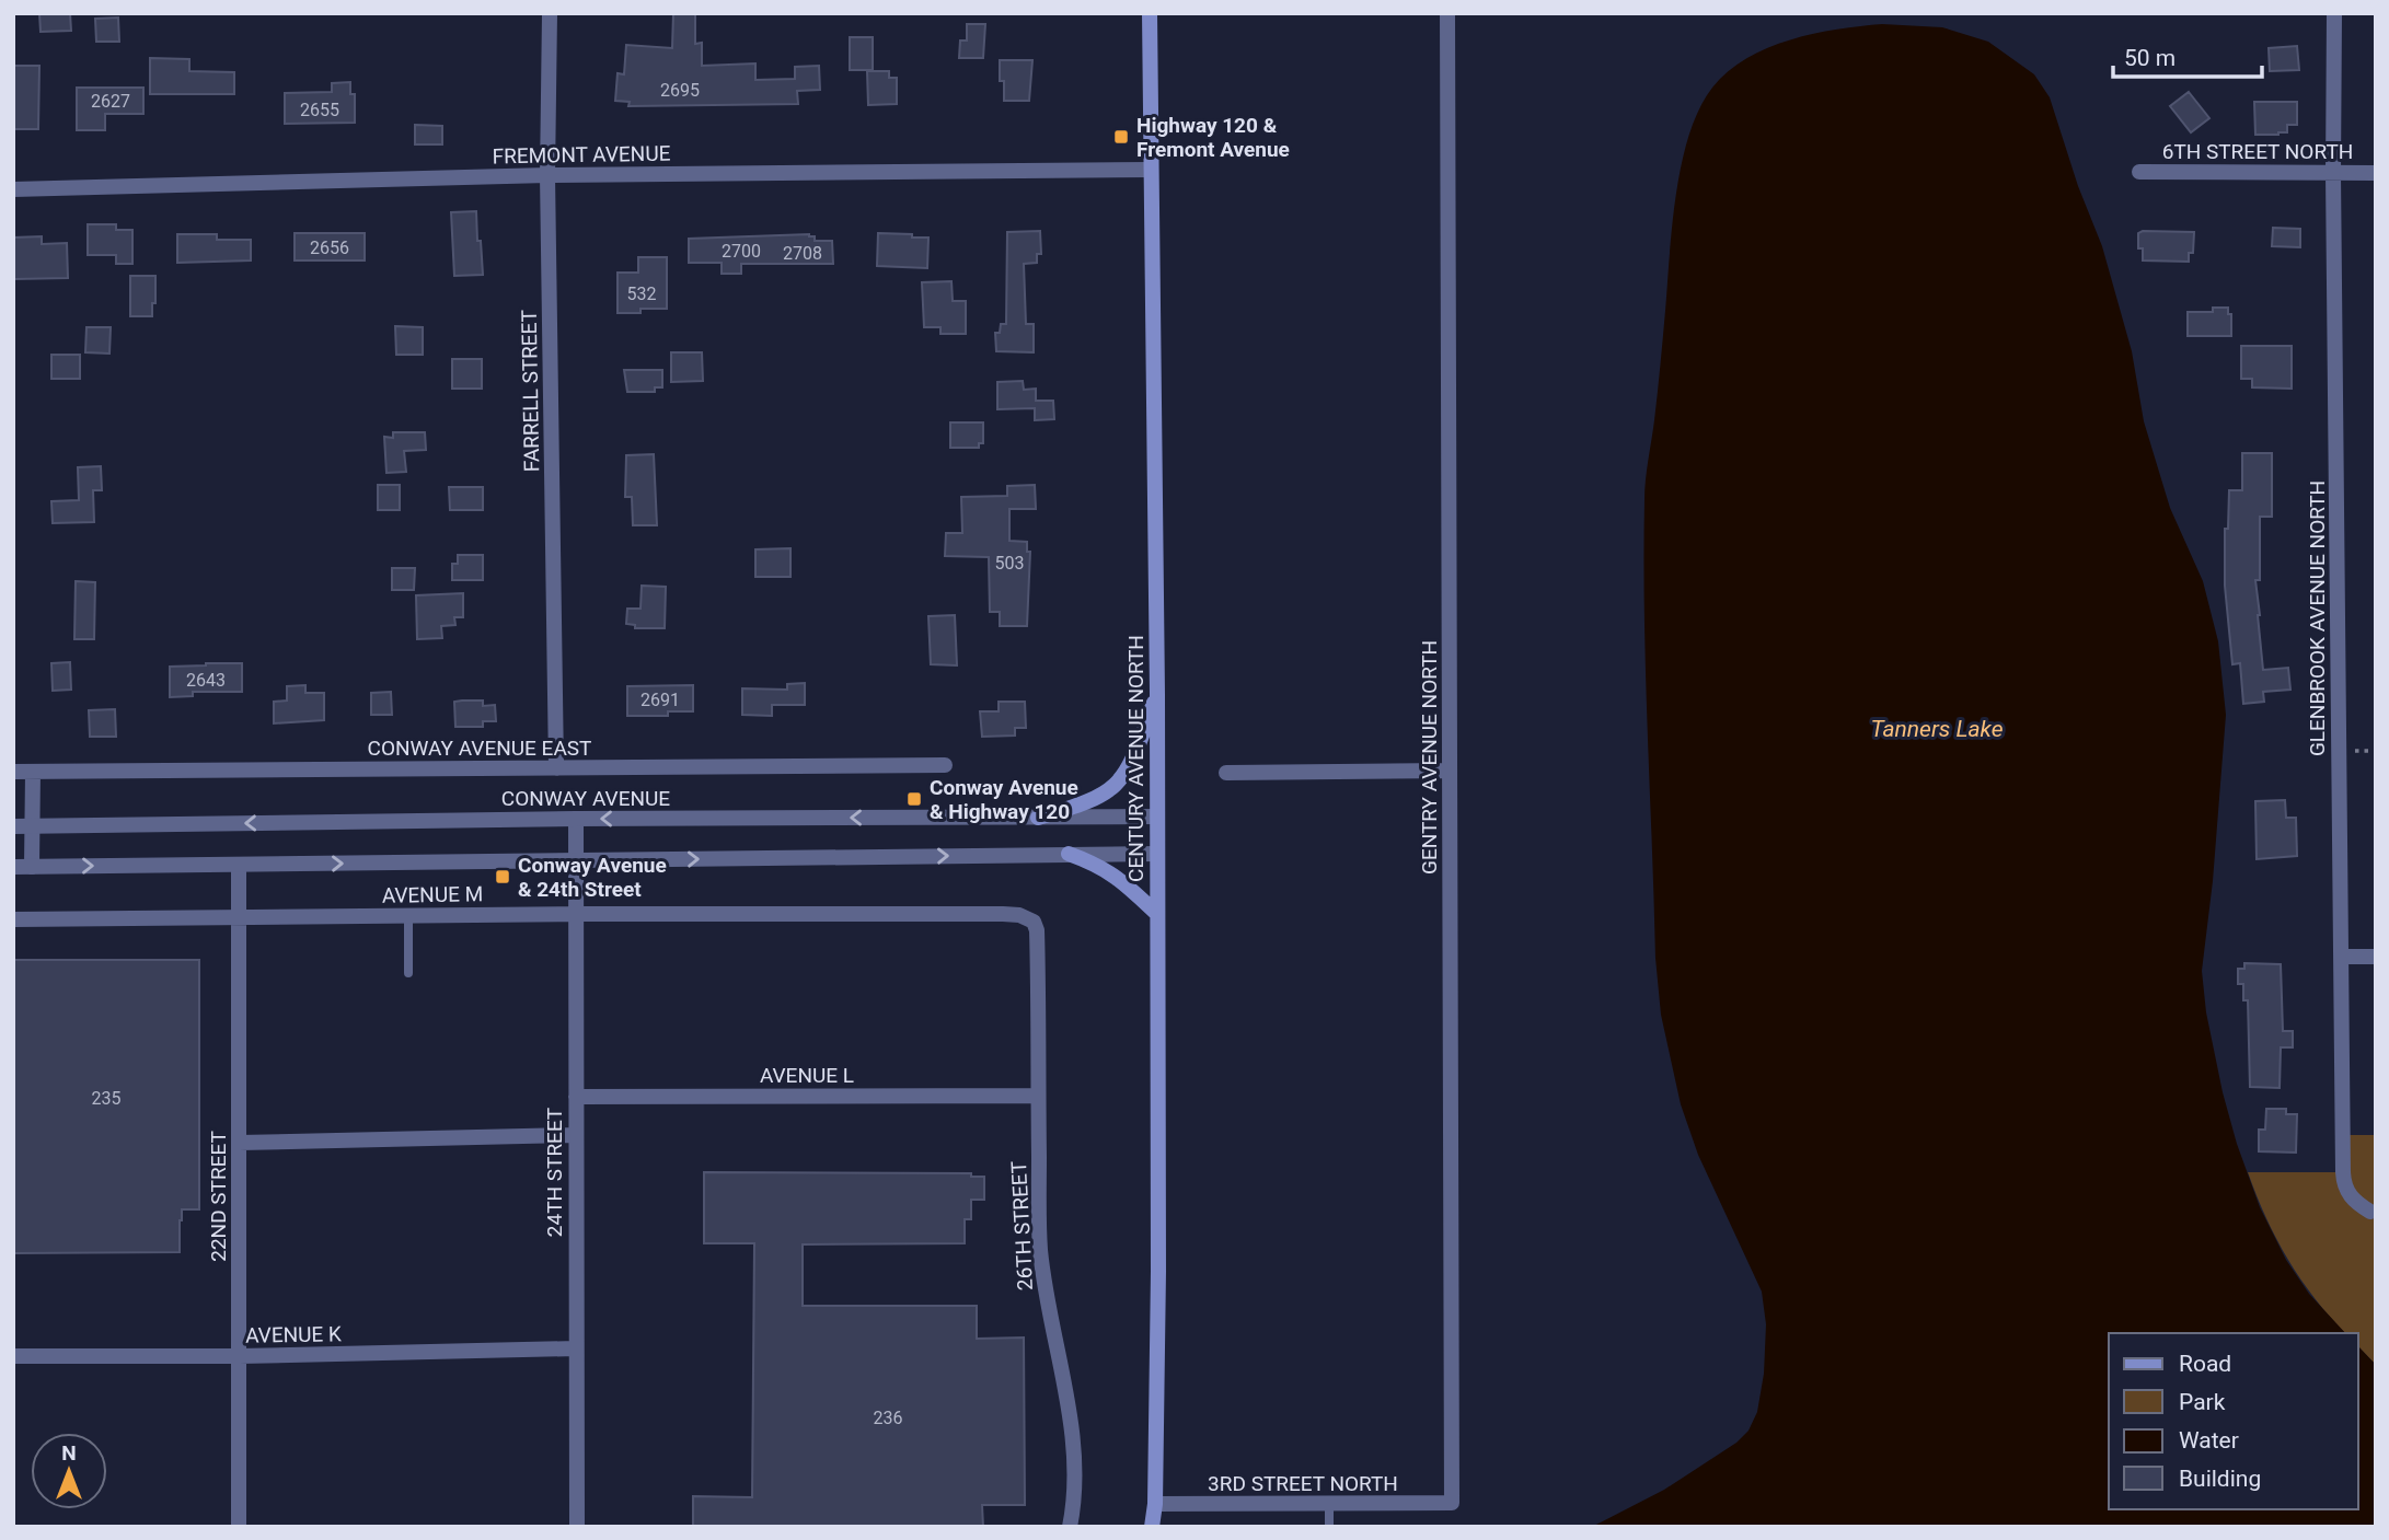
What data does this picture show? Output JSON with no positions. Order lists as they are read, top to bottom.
{
  "streets": {
    "main road": ["CENTURY AVENUE NORTH"],
    "street": [
      "6TH STREET NORTH",
      "FREMONT AVENUE",
      "FARRELL STREET",
      "GLENBROOK AVENUE NORTH",
      "CONWAY AVENUE EAST",
      "GENTRY AVENUE NORTH",
      "CONWAY AVENUE",
      "AVENUE M",
      "AVENUE L",
      "24TH STREET",
      "22ND STREET",
      "26TH STREET",
      "AVENUE K",
      "3RD STREET NORTH"
    ]
  },
  "crossings": [
    ["6TH STREET NORTH", "GLENBROOK AVENUE NORTH"],
    ["FREMONT AVENUE", "FARRELL STREET"],
    ["FREMONT AVENUE", "CENTURY AVENUE NORTH"],
    ["FARRELL STREET", "CONWAY AVENUE EAST"],
    ["GENTRY AVENUE NORTH", "3RD STREET NORTH"],
    ["CENTURY AVENUE NORTH", "CONWAY AVENUE"],
    ["CENTURY AVENUE NORTH", "3RD STREET NORTH"],
    ["CONWAY AVENUE", "24TH STREET"],
    ["AVENUE M", "24TH STREET"],
    ["AVENUE M", "22ND STREET"],
    ["AVENUE M", "26TH STREET"],
    ["AVENUE L", "24TH STREET"],
    ["AVENUE L", "26TH STREET"],
    ["24TH STREET", "AVENUE K"],
    ["22ND STREET", "AVENUE K"]
  ],
  "water": ["Tanners Lake"],
  "places": {
    "transit": ["Highway 120 & Fremont Avenue", "Conway Avenue & Highway 120", "Conway Avenue & 24th Street"]
  },
  "house_numbers": [
    "2695",
    "2627",
    "2655",
    "2656",
    "2700",
    "2708",
    "532",
    "503",
    "2643",
    "2691",
    "235",
    "236"
  ],
  "legend": [
    "Road",
    "Park",
    "Water",
    "Building"
  ],
  "scale_bar": "50 m",
  "north": "top"
}
